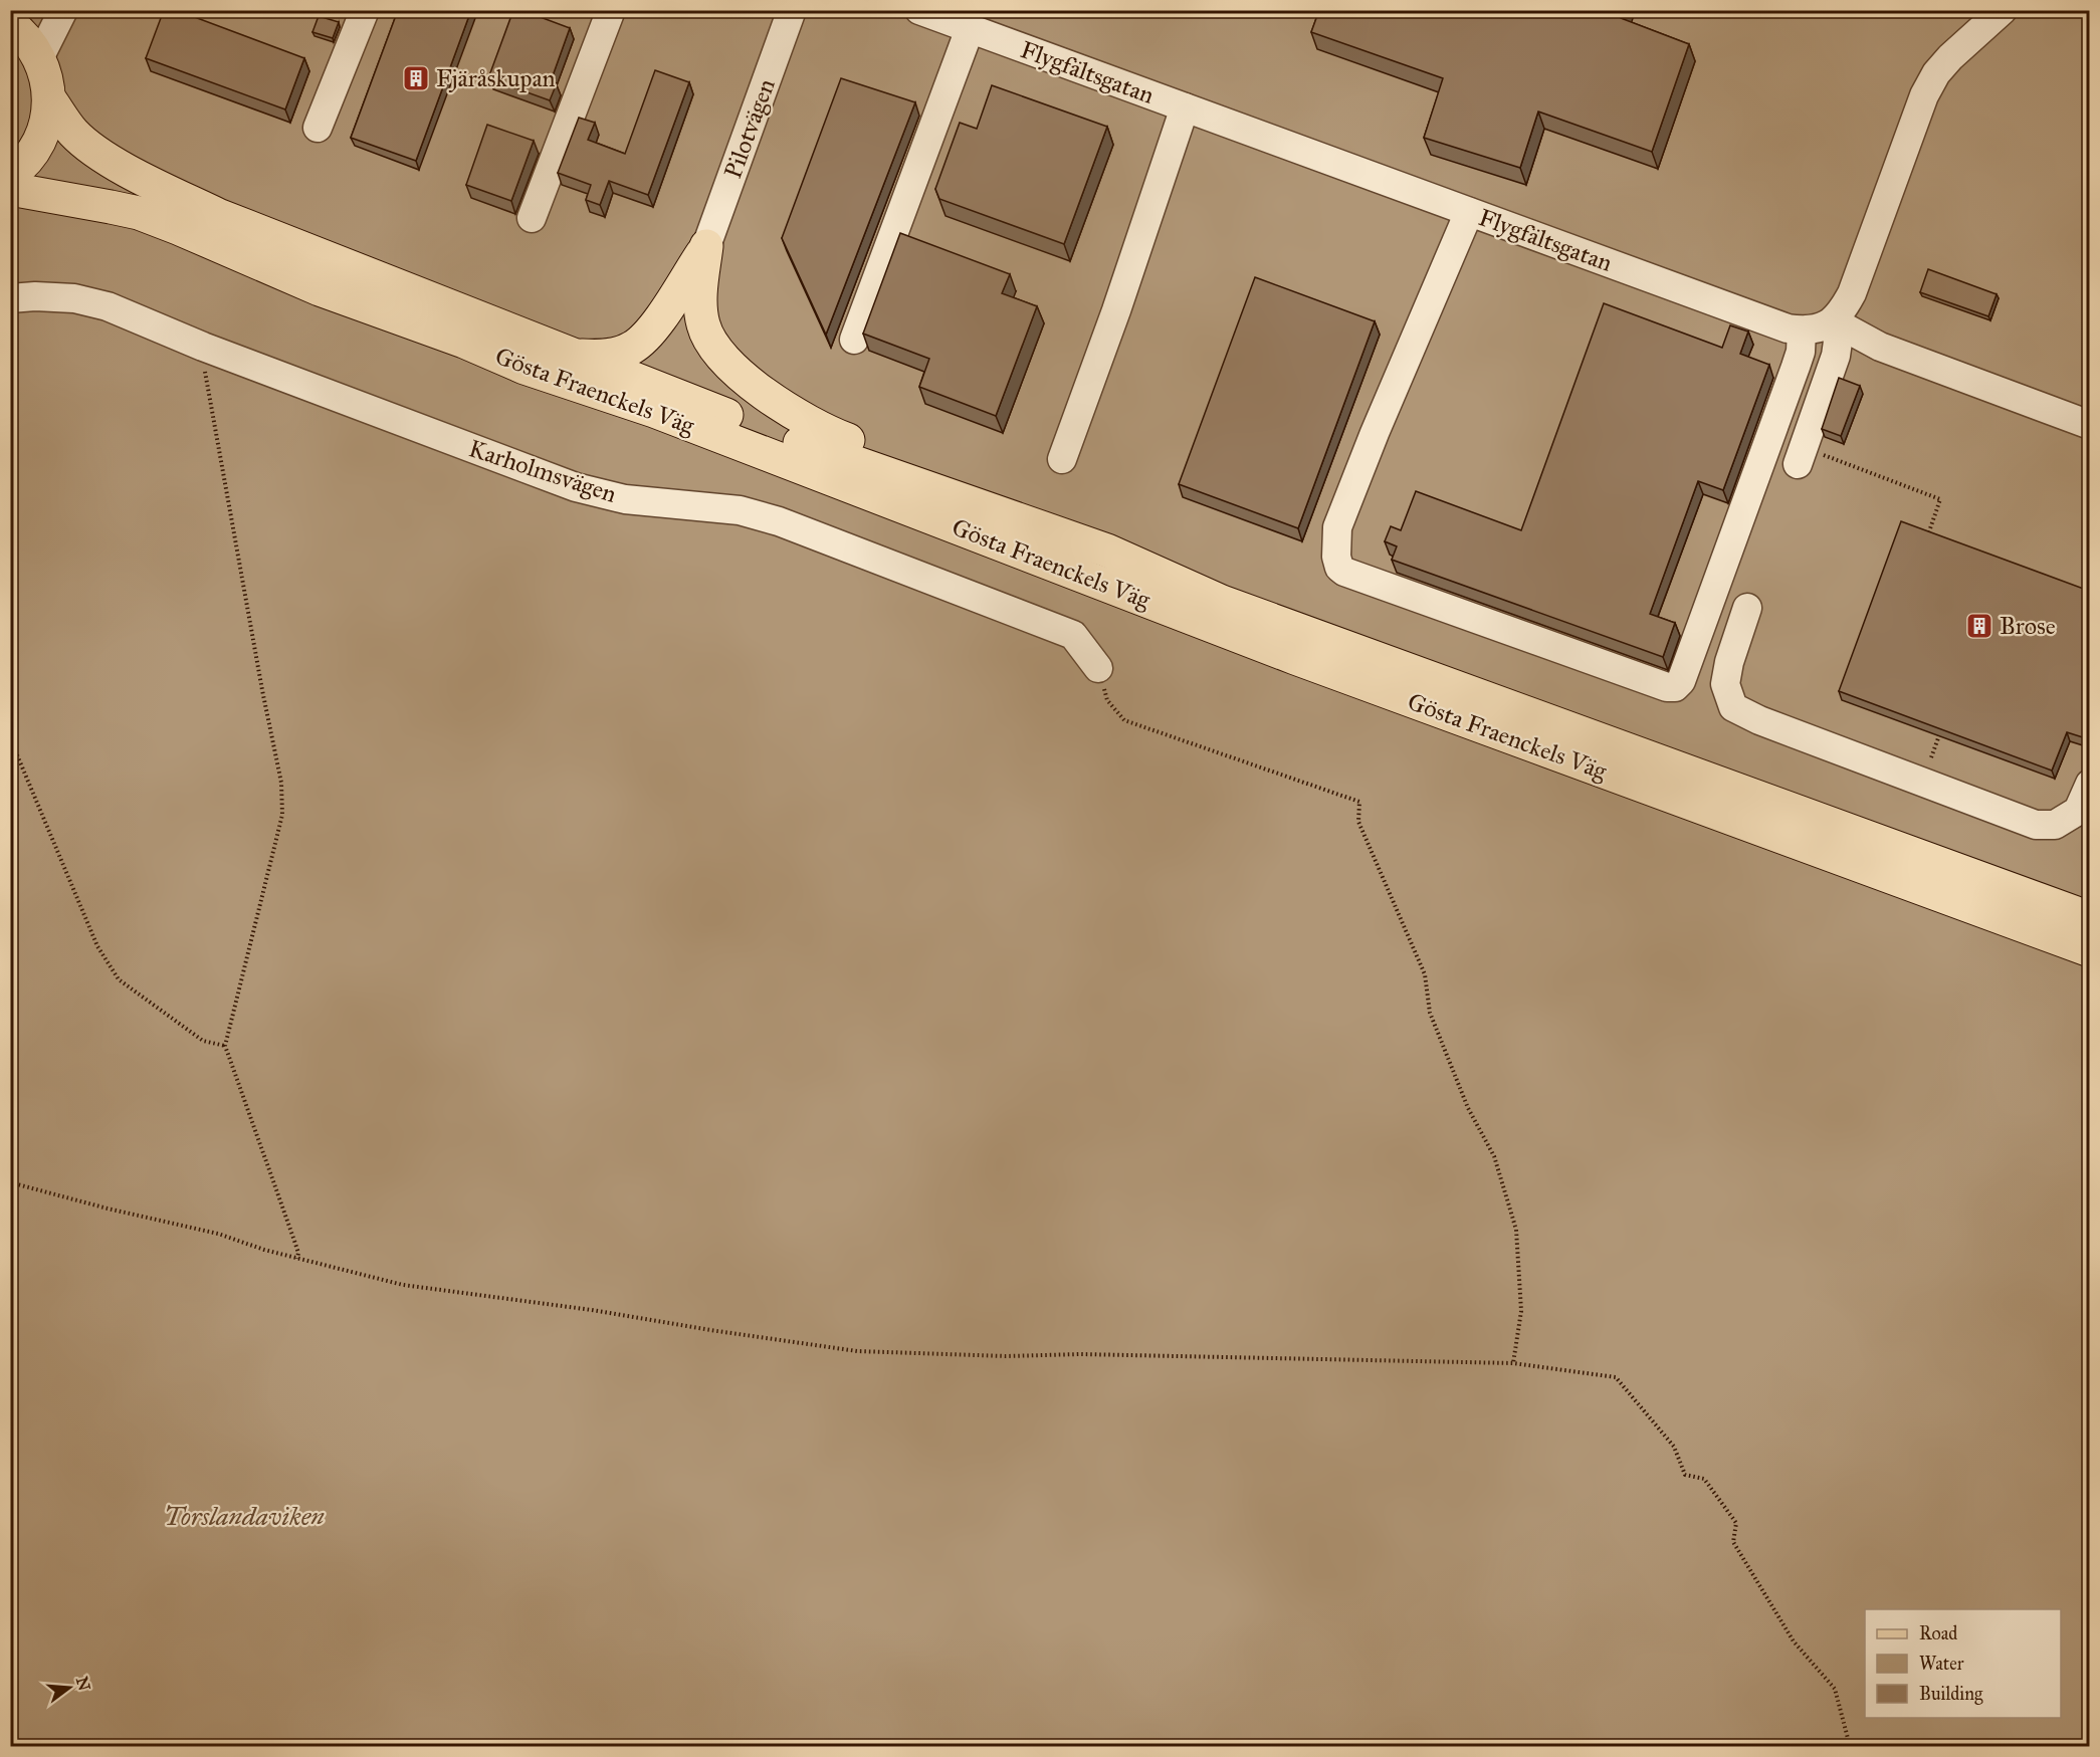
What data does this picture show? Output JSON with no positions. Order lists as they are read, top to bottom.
{
  "streets": {
    "main road": ["Gösta Fraenckels Väg"],
    "street": ["Flygfältsgatan", "Pilotvägen", "Karholmsvägen"]
  },
  "water": ["Torslandaviken"],
  "places": {
    "building": ["Fjäråskupan", "Brose"]
  },
  "legend": ["Road", "Water", "Building"],
  "north": "right"
}
